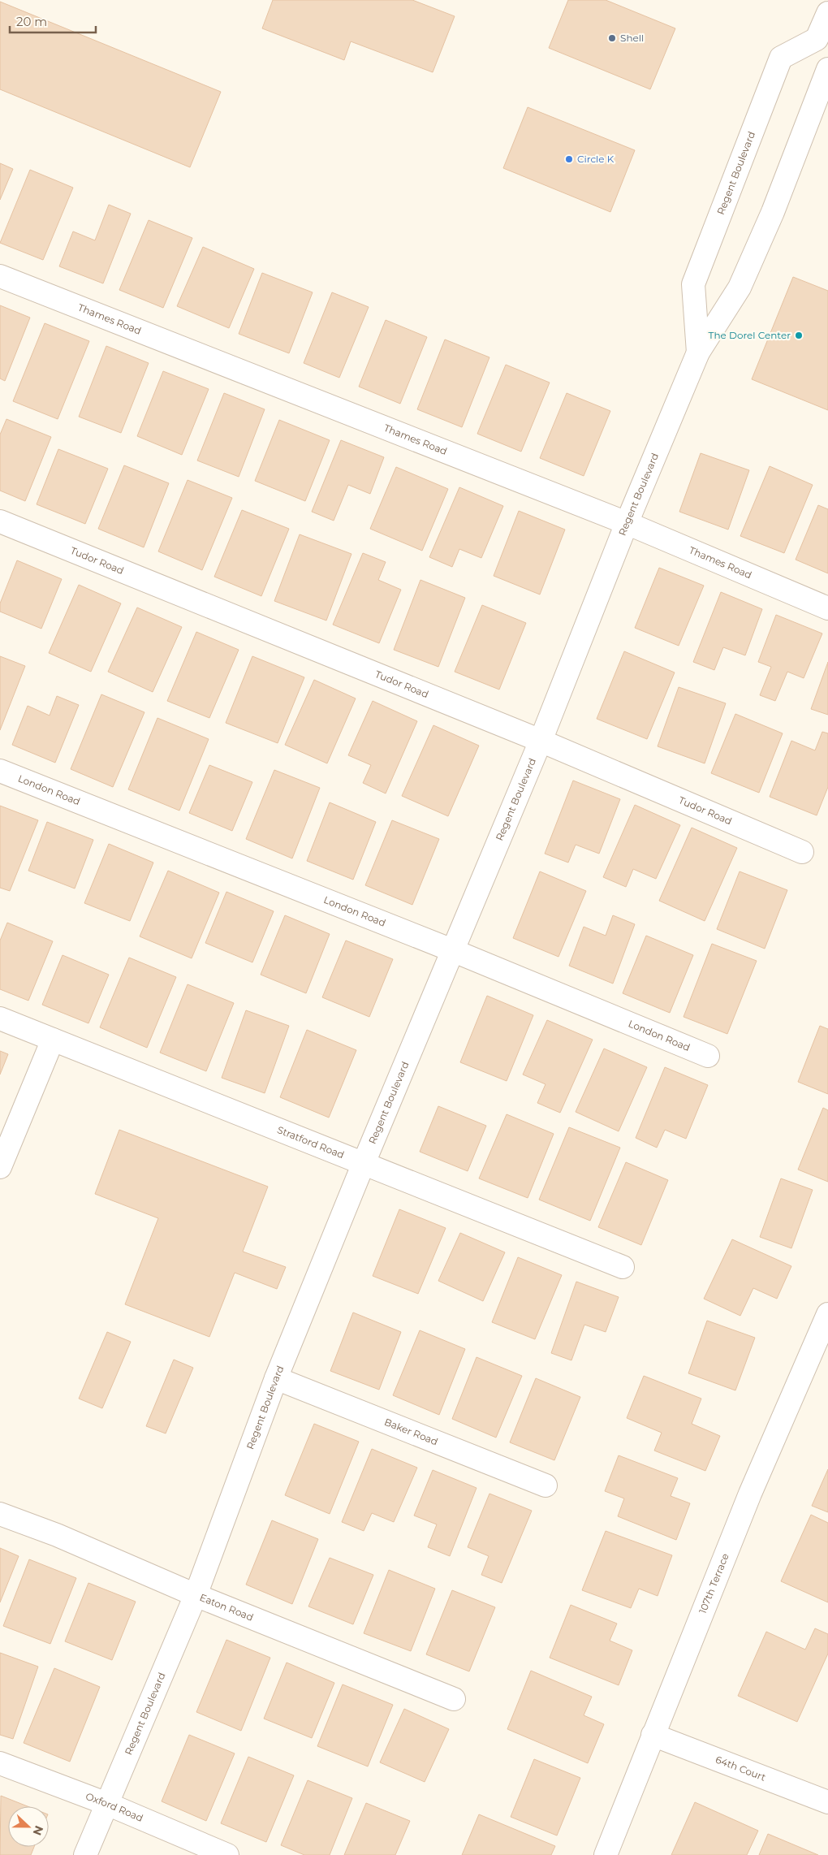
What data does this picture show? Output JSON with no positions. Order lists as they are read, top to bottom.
{
  "streets": {
    "street": [
      "Regent Boulevard",
      "Thames Road",
      "Tudor Road",
      "London Road",
      "Stratford Road",
      "Baker Road",
      "107th Terrace",
      "Eaton Road",
      "64th Court",
      "Oxford Road"
    ]
  },
  "crossings": [
    ["Regent Boulevard", "Thames Road"],
    ["Regent Boulevard", "Tudor Road"],
    ["Regent Boulevard", "London Road"],
    ["Regent Boulevard", "Stratford Road"],
    ["Regent Boulevard", "Baker Road"],
    ["Regent Boulevard", "Eaton Road"],
    ["Regent Boulevard", "Oxford Road"],
    ["107th Terrace", "64th Court"]
  ],
  "places": ["Shell", "Circle K", "The Dorel Center"],
  "scale_bar": "20 m",
  "north": "right"
}
